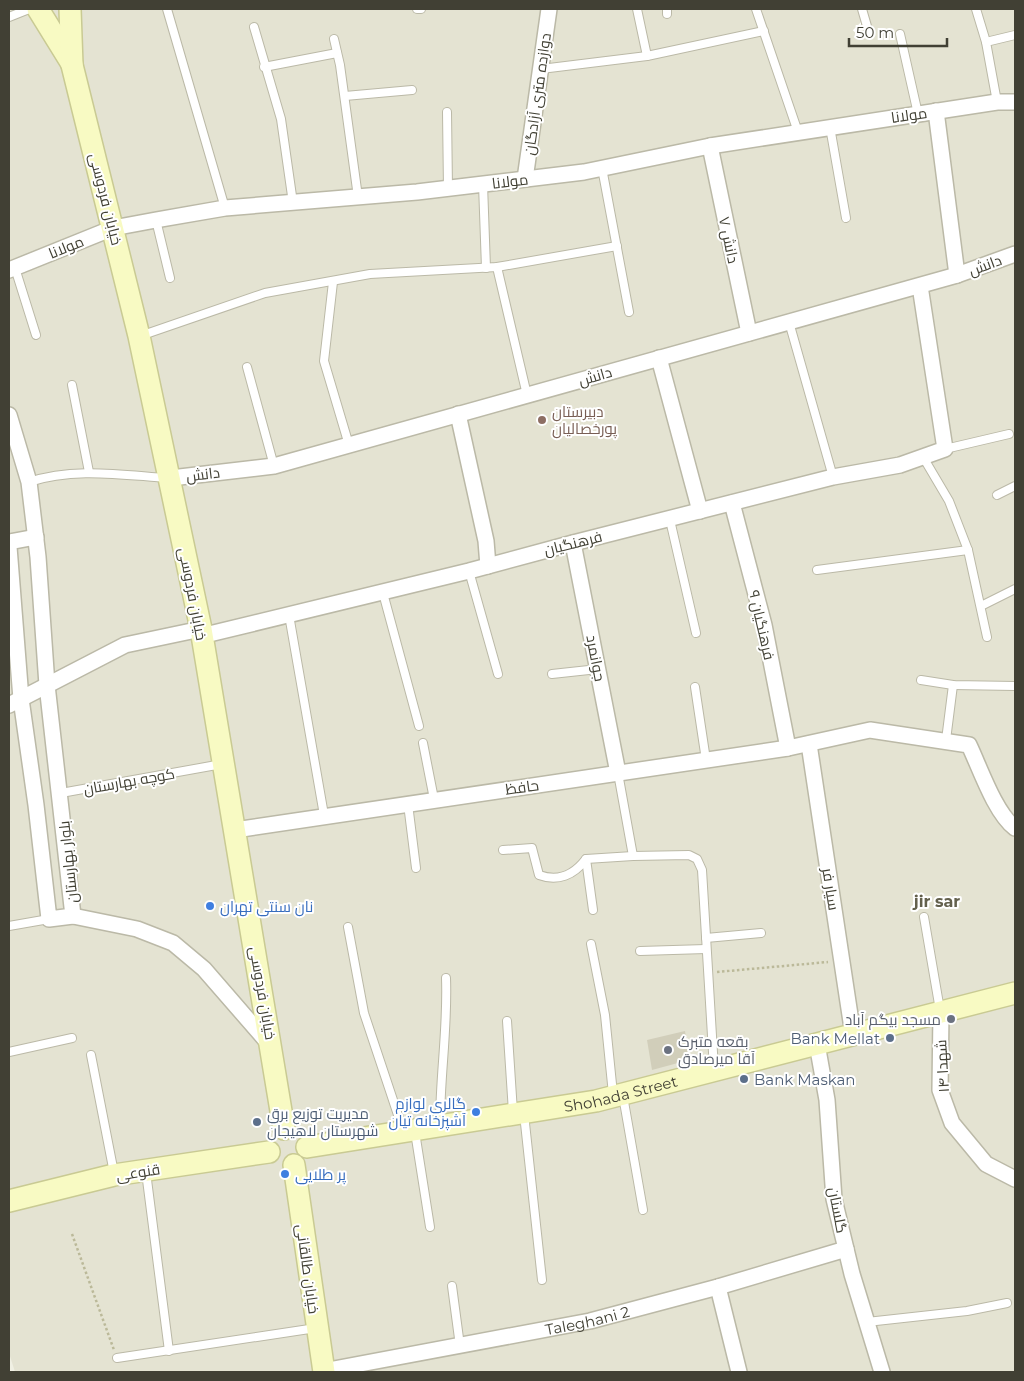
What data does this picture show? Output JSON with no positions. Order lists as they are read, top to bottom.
{
  "streets": {
    "main road": [
      "خیابان فردوسی",
      "Shohada Street",
      "قنوعی",
      "خیابان طالقانی"
    ],
    "street": [
      "دوازده متری آزادگان",
      "مولانا",
      "دانش ۷",
      "دانش",
      "فرهنگیان",
      "فرهنگیان ۹",
      "جوانمرد",
      "کوچه بهارستان",
      "حافظ",
      "بلوار بهارستان",
      "سیار فر",
      "شهدا ۱۴",
      "گلستان",
      "Taleghani 2"
    ]
  },
  "crossings": [
    ["دوازده متری آزادگان", "مولانا"],
    ["مولانا", "خیابان فردوسی"],
    ["مولانا", "دانش ۷"],
    ["خیابان فردوسی", "دانش"],
    ["خیابان فردوسی", "فرهنگیان"],
    ["خیابان فردوسی", "کوچه بهارستان"],
    ["خیابان فردوسی", "حافظ"],
    ["خیابان فردوسی", "Shohada Street"],
    ["خیابان فردوسی", "قنوعی"],
    ["خیابان فردوسی", "خیابان طالقانی"],
    ["دانش ۷", "دانش"],
    ["فرهنگیان", "فرهنگیان ۹"],
    ["فرهنگیان", "جوانمرد"],
    ["فرهنگیان", "بلوار بهارستان"],
    ["فرهنگیان ۹", "حافظ"],
    ["جوانمرد", "حافظ"],
    ["کوچه بهارستان", "بلوار بهارستان"],
    ["حافظ", "سیار فر"],
    ["سیار فر", "Shohada Street"],
    ["شهدا ۱۴", "Shohada Street"],
    ["Shohada Street", "قنوعی"],
    ["Shohada Street", "گلستان"],
    ["Shohada Street", "خیابان طالقانی"],
    ["قنوعی", "خیابان طالقانی"],
    ["گلستان", "Taleghani 2"],
    ["خیابان طالقانی", "Taleghani 2"]
  ],
  "districts": ["jir sar"],
  "places": [
    "دبیرستان پورخصالیان",
    "نان سنتی تهران",
    "مسجد بیگم آباد",
    "Bank Mellat",
    "بقعه متبرک آقا میرصادق",
    "Bank Maskan",
    "گالری لوازم آشپزخانه تیان",
    "مدیریت توزیع برق شهرستان لاهیجان",
    "پر طلایی"
  ],
  "scale_bar": "50 m"
}
